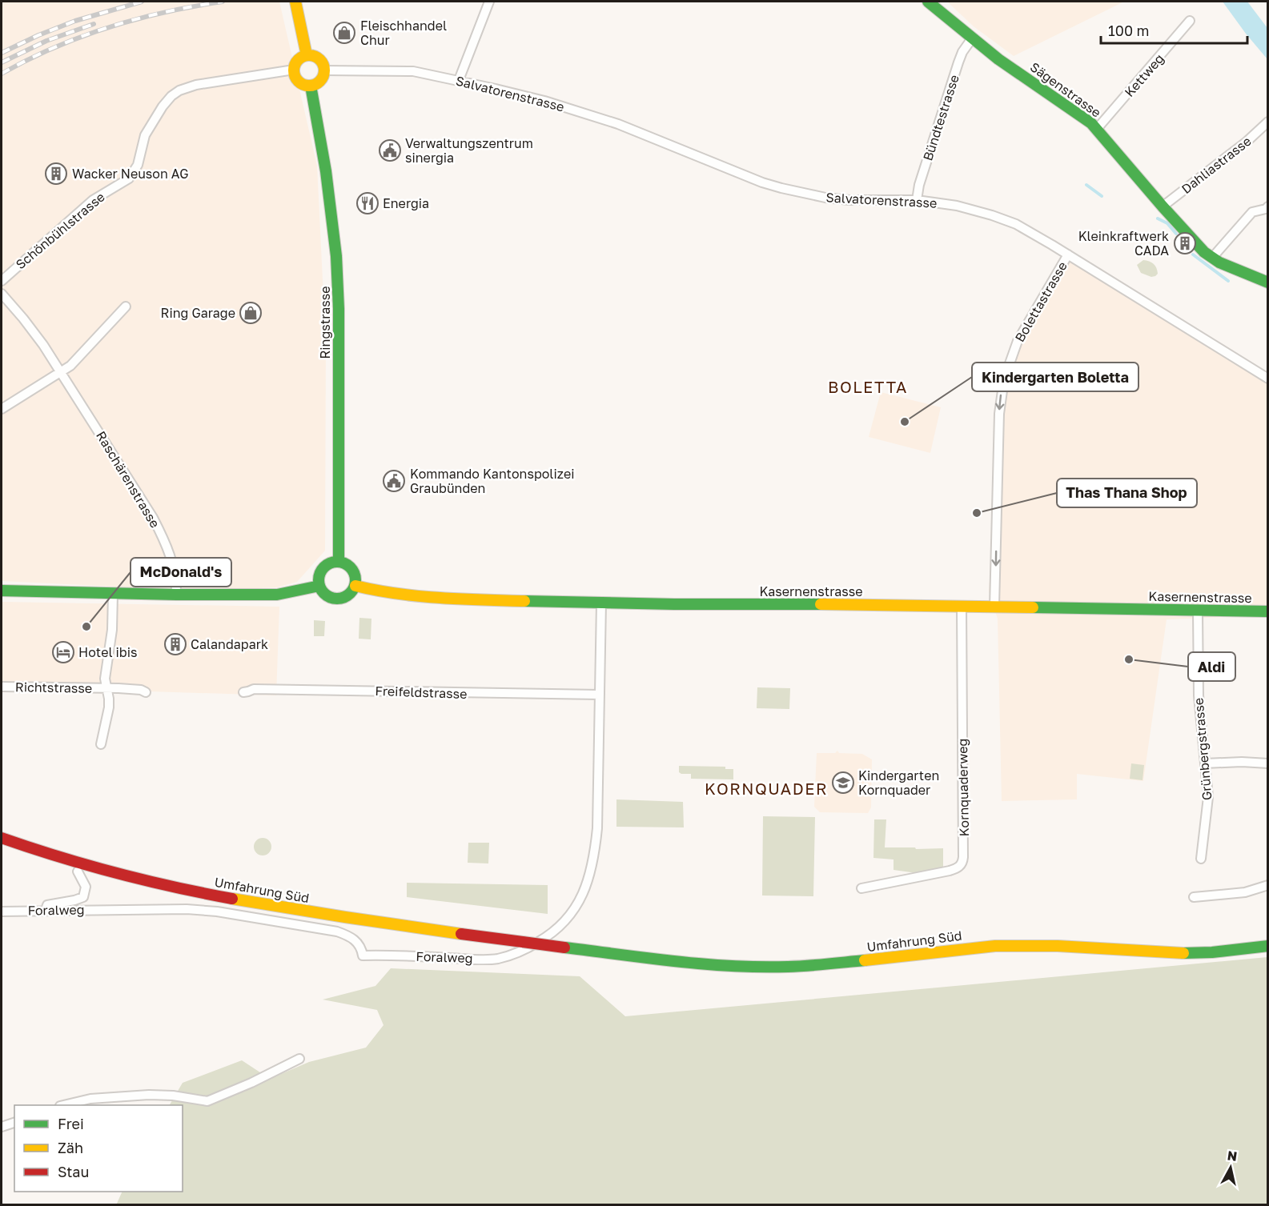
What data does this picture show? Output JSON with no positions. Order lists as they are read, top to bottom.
{
  "streets": {
    "main road": [
      "Sägenstrasse",
      "Ringstrasse",
      "Kasernenstrasse",
      "Umfahrung Süd"
    ],
    "street": [
      "Kettweg",
      "Salvatorenstrasse",
      "Bündtestrasse",
      "Dahliastrasse",
      "Schönbühlstrasse",
      "Bolettastrasse",
      "Raschärenstrasse",
      "Richtstrasse",
      "Freifeldstrasse",
      "Grünbergstrasse",
      "Kornquaderweg",
      "Foralweg"
    ]
  },
  "crossings": [
    ["Kettweg", "Sägenstrasse"],
    ["Sägenstrasse", "Bündtestrasse"],
    ["Sägenstrasse", "Dahliastrasse"],
    ["Salvatorenstrasse", "Bündtestrasse"],
    ["Salvatorenstrasse", "Schönbühlstrasse"],
    ["Salvatorenstrasse", "Bolettastrasse"],
    ["Salvatorenstrasse", "Ringstrasse"],
    ["Schönbühlstrasse", "Ringstrasse"],
    ["Bolettastrasse", "Kasernenstrasse"],
    ["Ringstrasse", "Kasernenstrasse"],
    ["Kasernenstrasse", "Grünbergstrasse"],
    ["Kasernenstrasse", "Kornquaderweg"],
    ["Kasernenstrasse", "Foralweg"],
    ["Freifeldstrasse", "Foralweg"]
  ],
  "one_way": ["Bolettastrasse"],
  "districts": ["BOLETTA", "KORNQUADER"],
  "places": {
    "shop": ["Fleischhandel Chur", "Ring Garage"],
    "public building": ["Verwaltungszentrum sinergia", "Kommando Kantonspolizei Graubünden"],
    "building": ["Wacker Neuson AG", "Kleinkraftwerk CADA", "Calandapark"],
    "restaurant": ["Energia"],
    "other": [
      "Kindergarten Boletta",
      "Thas Thana Shop",
      "McDonald's",
      "Aldi"
    ],
    "hotel": ["Hotel ibis"],
    "school or university": ["Kindergarten Kornquader"]
  },
  "legend": ["Frei", "Zäh", "Stau"],
  "scale_bar": "100 m",
  "north": "top"
}
